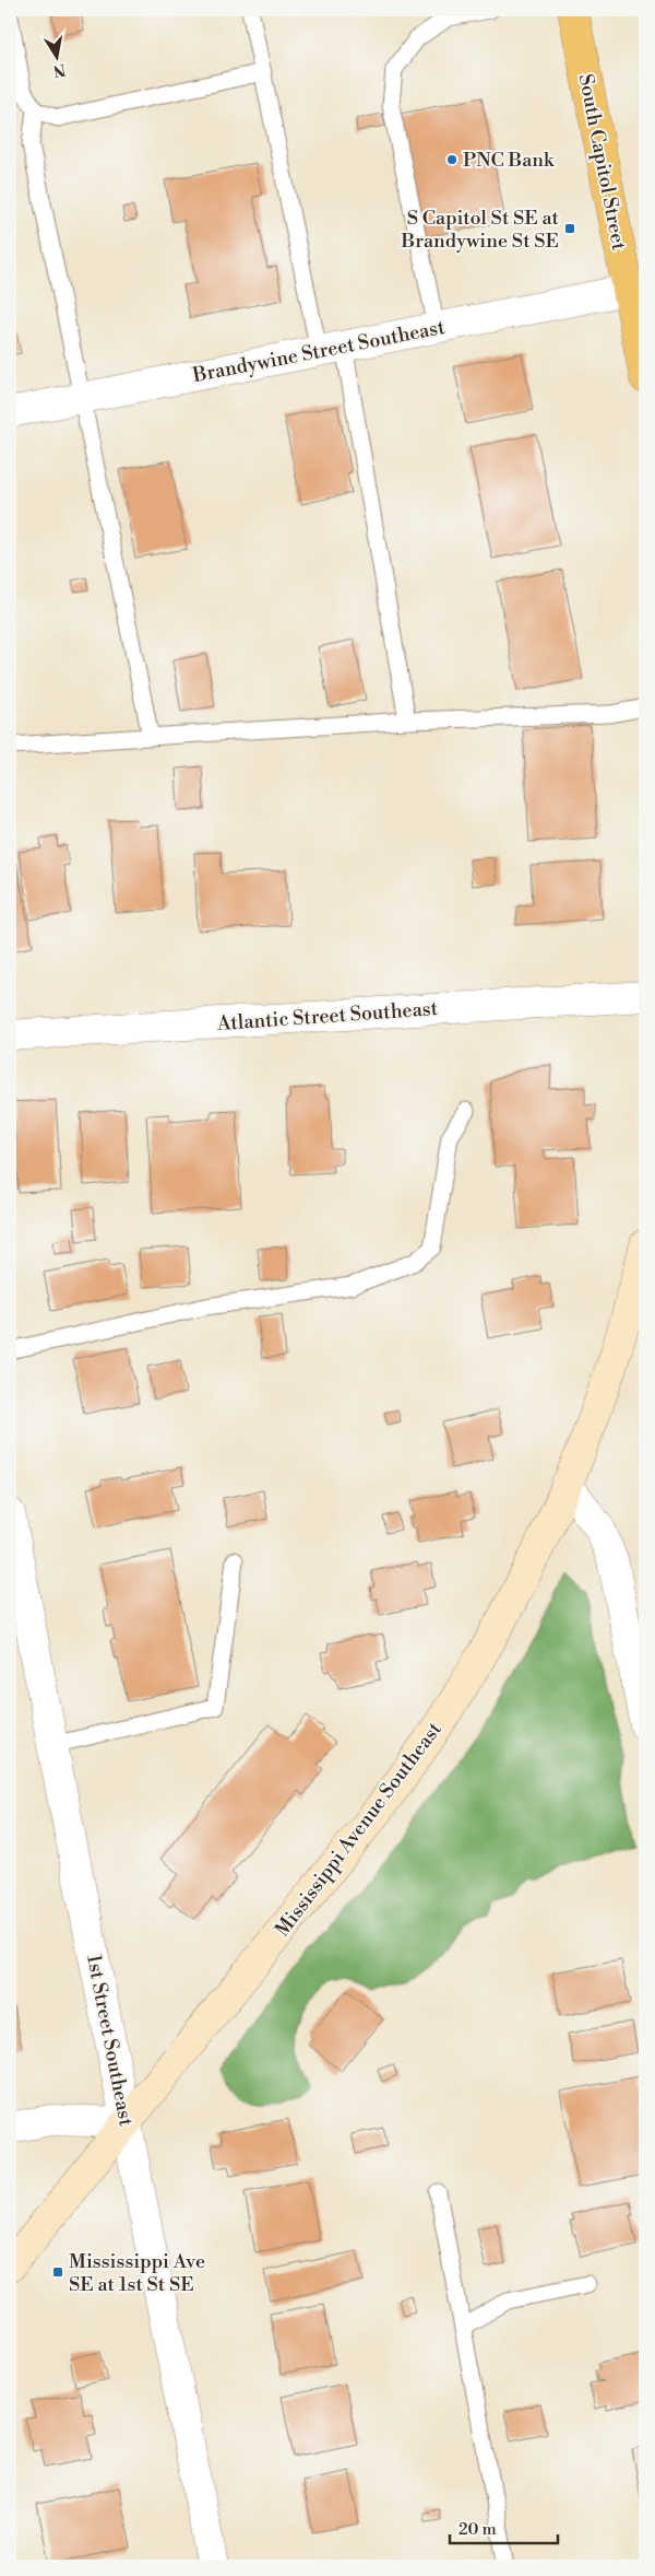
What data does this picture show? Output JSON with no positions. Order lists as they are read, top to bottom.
{
  "streets": {
    "main road": ["South Capitol Street", "Mississippi Avenue Southeast"],
    "street": ["Brandywine Street Southeast", "Atlantic Street Southeast", "1st Street Southeast"]
  },
  "crossings": [
    ["South Capitol Street", "Brandywine Street Southeast"],
    ["Mississippi Avenue Southeast", "1st Street Southeast"]
  ],
  "places": {
    "other": ["PNC Bank"],
    "transit": ["S Capitol St SE at Brandywine St SE", "Mississippi Ave SE at 1st St SE"]
  },
  "scale_bar": "20 m",
  "north": "bottom"
}
